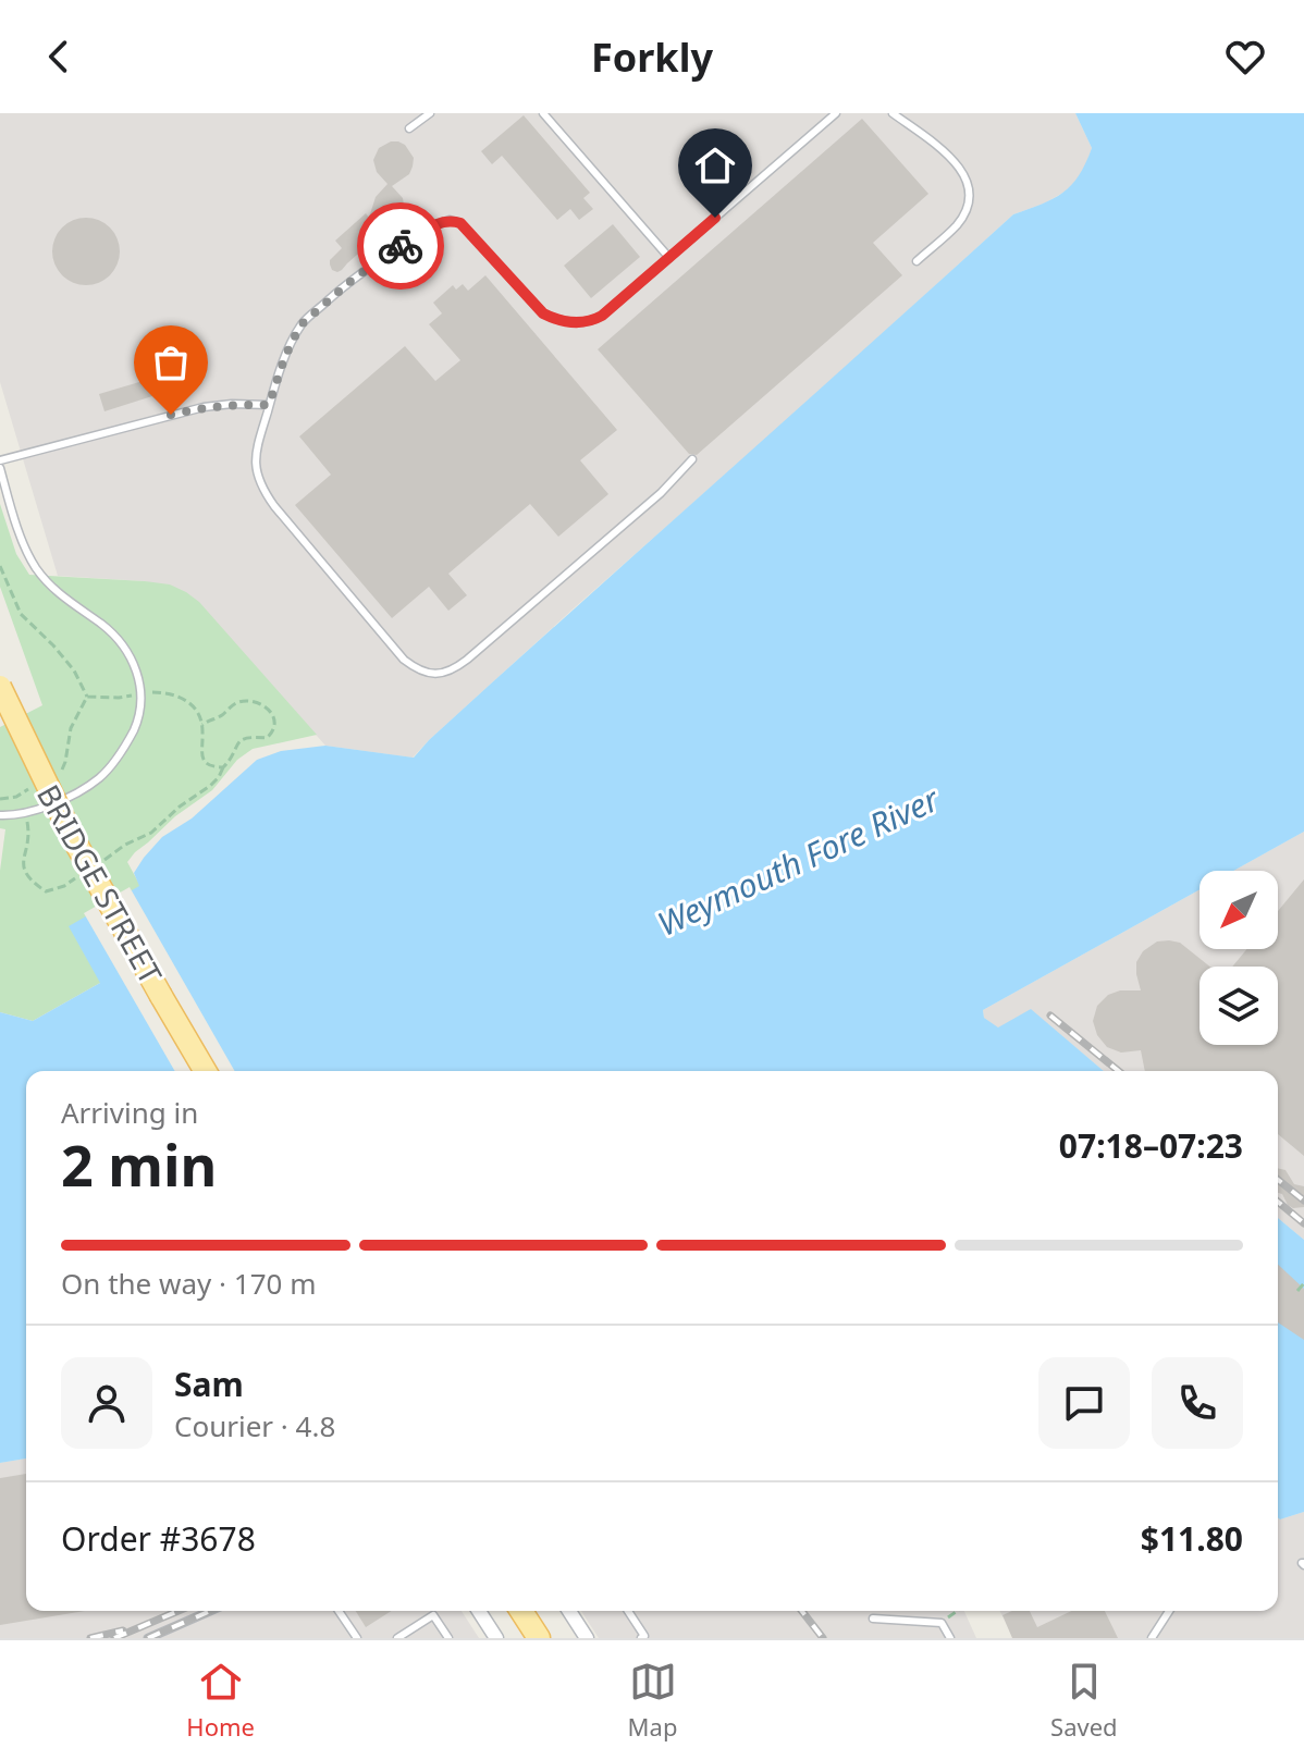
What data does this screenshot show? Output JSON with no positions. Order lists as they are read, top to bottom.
{
  "streets": {
    "main road": ["BRIDGE STREET"]
  },
  "water": ["Weymouth Fore River"],
  "north": "bottom left",
  "page": {
    "header": "Forkly",
    "heading": ["2 min", "Arriving in", "07:18–07:23"],
    "panel": [
      "Sam",
      "Courier · 4.8",
      "Order #3678",
      "$11.80"
    ],
    "bar": "On the way · 170 m",
    "tabs": ["Home", "Map", "Saved"]
  }
}
